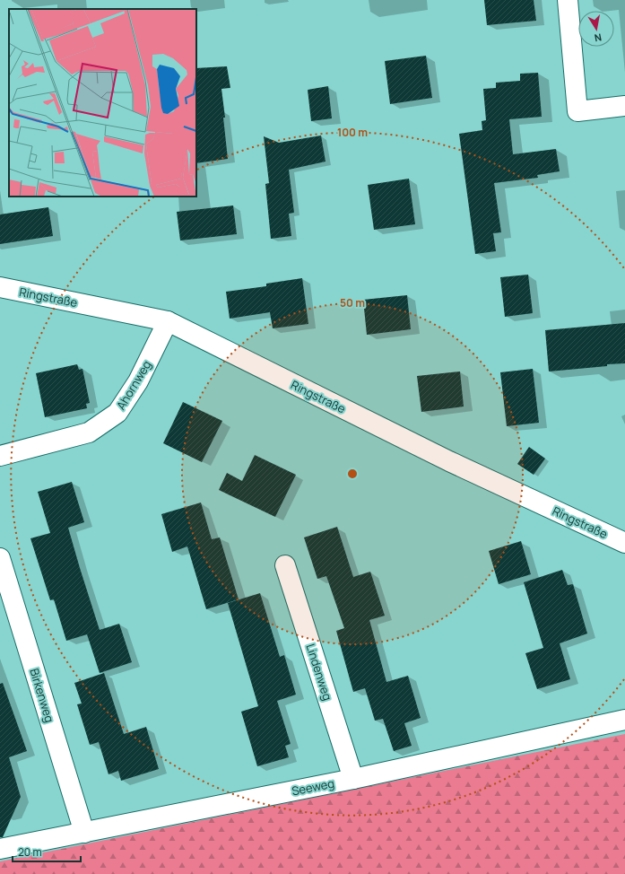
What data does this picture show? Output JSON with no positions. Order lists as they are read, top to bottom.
{
  "streets": {
    "street": [
      "Ringstraße",
      "Ahornweg",
      "Lindenweg",
      "Birkenweg",
      "Seeweg"
    ]
  },
  "crossings": [
    ["Ringstraße", "Ahornweg"],
    ["Lindenweg", "Seeweg"],
    ["Birkenweg", "Seeweg"]
  ],
  "scale_bar": "20 m",
  "north": "bottom",
  "rings": ["100 m", "50 m"]
}
